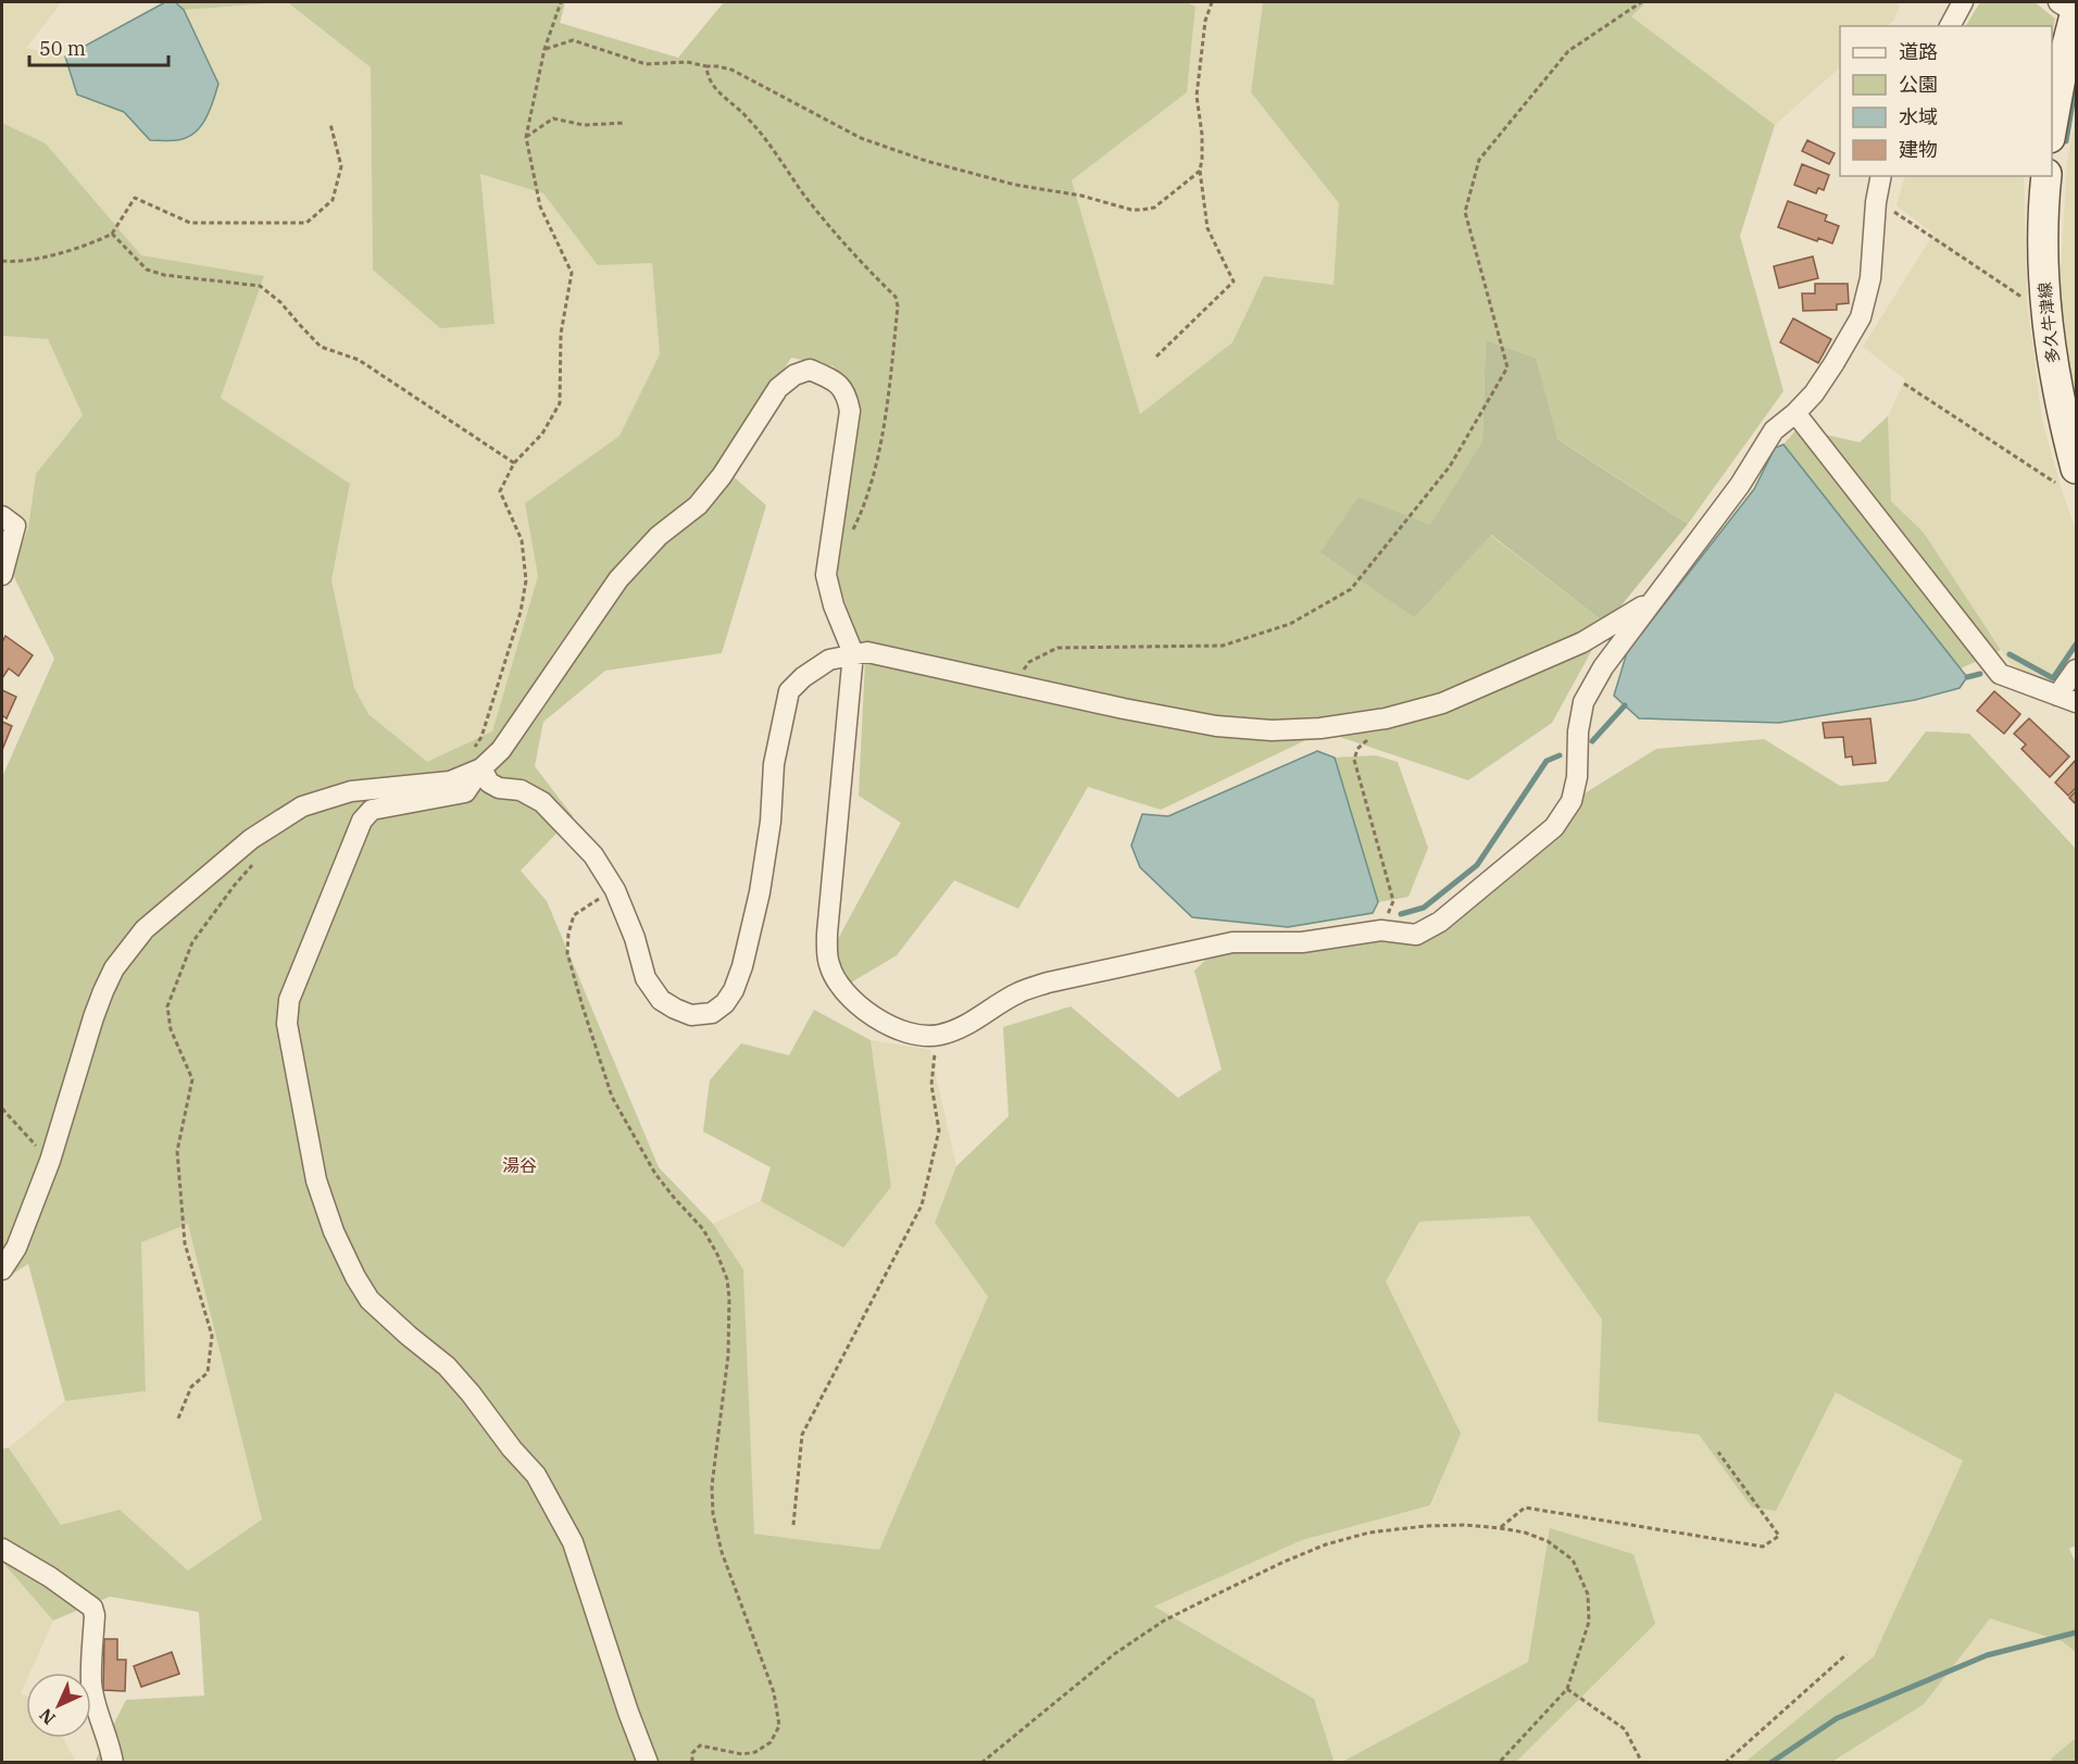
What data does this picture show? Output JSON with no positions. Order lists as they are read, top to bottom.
{
  "streets": {
    "main road": ["多久牛津線"]
  },
  "districts": ["湯谷"],
  "legend": [
    "道路",
    "公園",
    "水域",
    "建物"
  ],
  "scale_bar": "50 m",
  "north": "bottom left"
}
